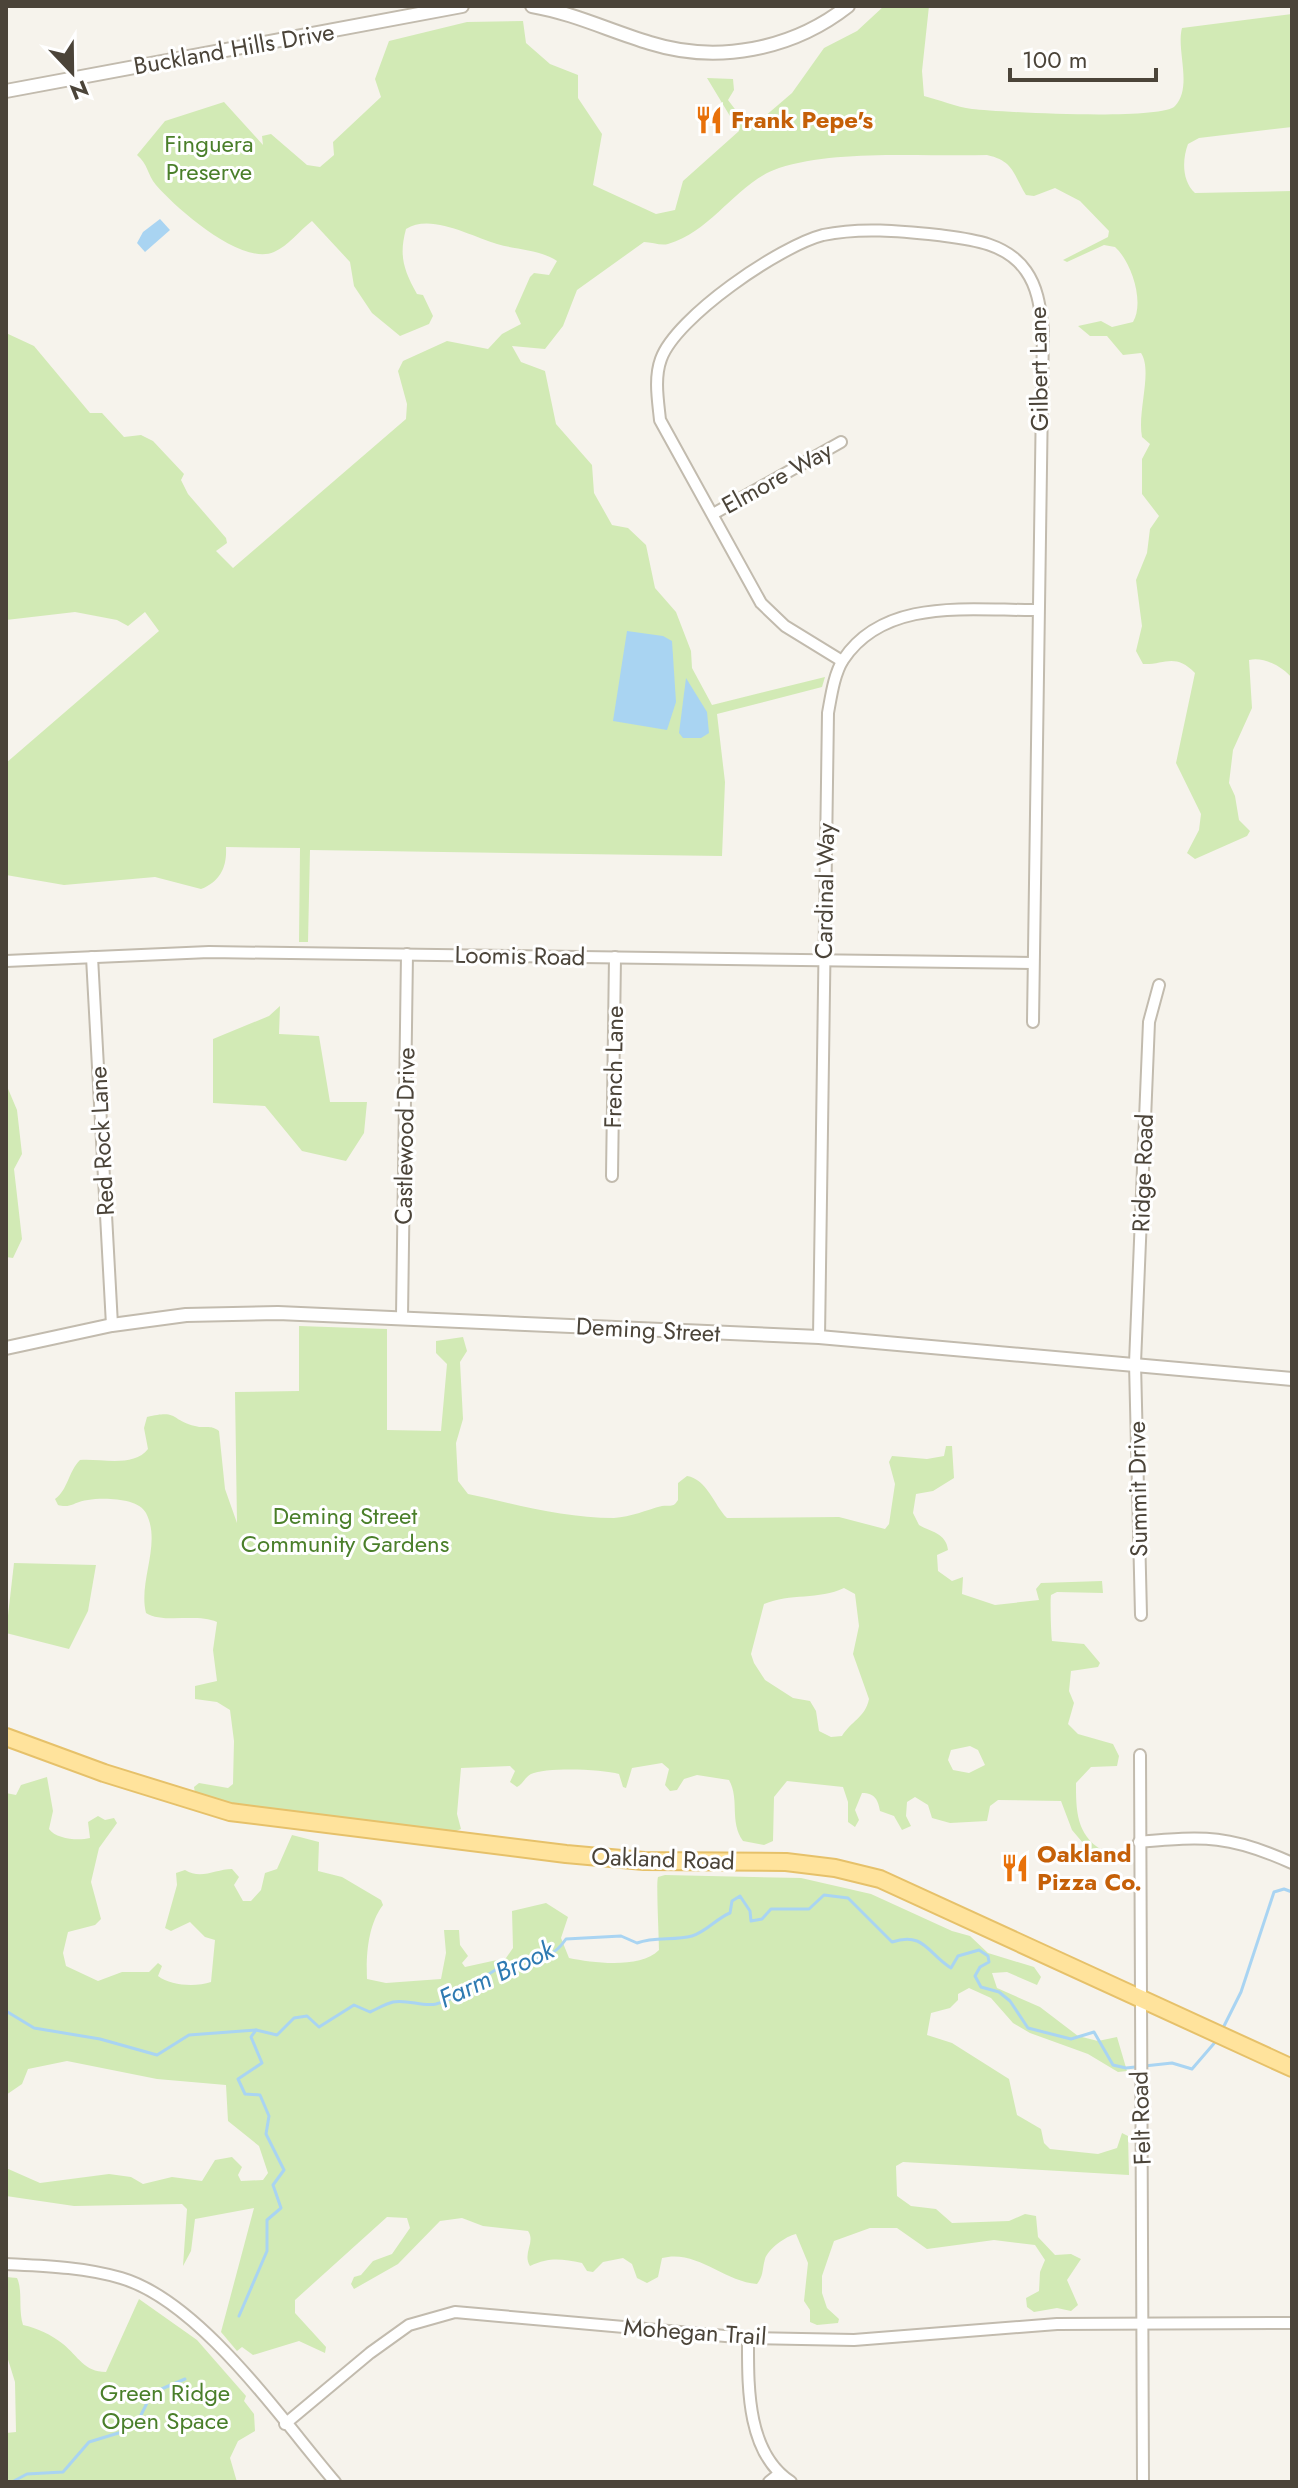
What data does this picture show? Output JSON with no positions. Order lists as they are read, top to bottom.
{
  "streets": {
    "main road": ["Oakland Road"],
    "street": [
      "Buckland Hills Drive",
      "Gilbert Lane",
      "Elmore Way",
      "Cardinal Way",
      "Loomis Road",
      "French Lane",
      "Castlewood Drive",
      "Red Rock Lane",
      "Ridge Road",
      "Deming Street",
      "Summit Drive",
      "Felt Road",
      "Mohegan Trail"
    ]
  },
  "crossings": [
    ["Gilbert Lane", "Elmore Way"],
    ["Gilbert Lane", "Cardinal Way"],
    ["Gilbert Lane", "Loomis Road"],
    ["Cardinal Way", "Loomis Road"],
    ["Cardinal Way", "Deming Street"],
    ["Loomis Road", "French Lane"],
    ["Loomis Road", "Castlewood Drive"],
    ["Loomis Road", "Red Rock Lane"],
    ["Castlewood Drive", "Deming Street"],
    ["Red Rock Lane", "Deming Street"],
    ["Ridge Road", "Deming Street"],
    ["Ridge Road", "Summit Drive"],
    ["Deming Street", "Summit Drive"],
    ["Oakland Road", "Felt Road"],
    ["Felt Road", "Mohegan Trail"]
  ],
  "water": ["Farm Brook"],
  "parks": ["Finguera Preserve", "Deming Street Community Gardens", "Green Ridge Open Space"],
  "places": {
    "restaurant": ["Frank Pepe's", "Oakland Pizza Co."]
  },
  "scale_bar": "100 m",
  "north": "bottom"
}
